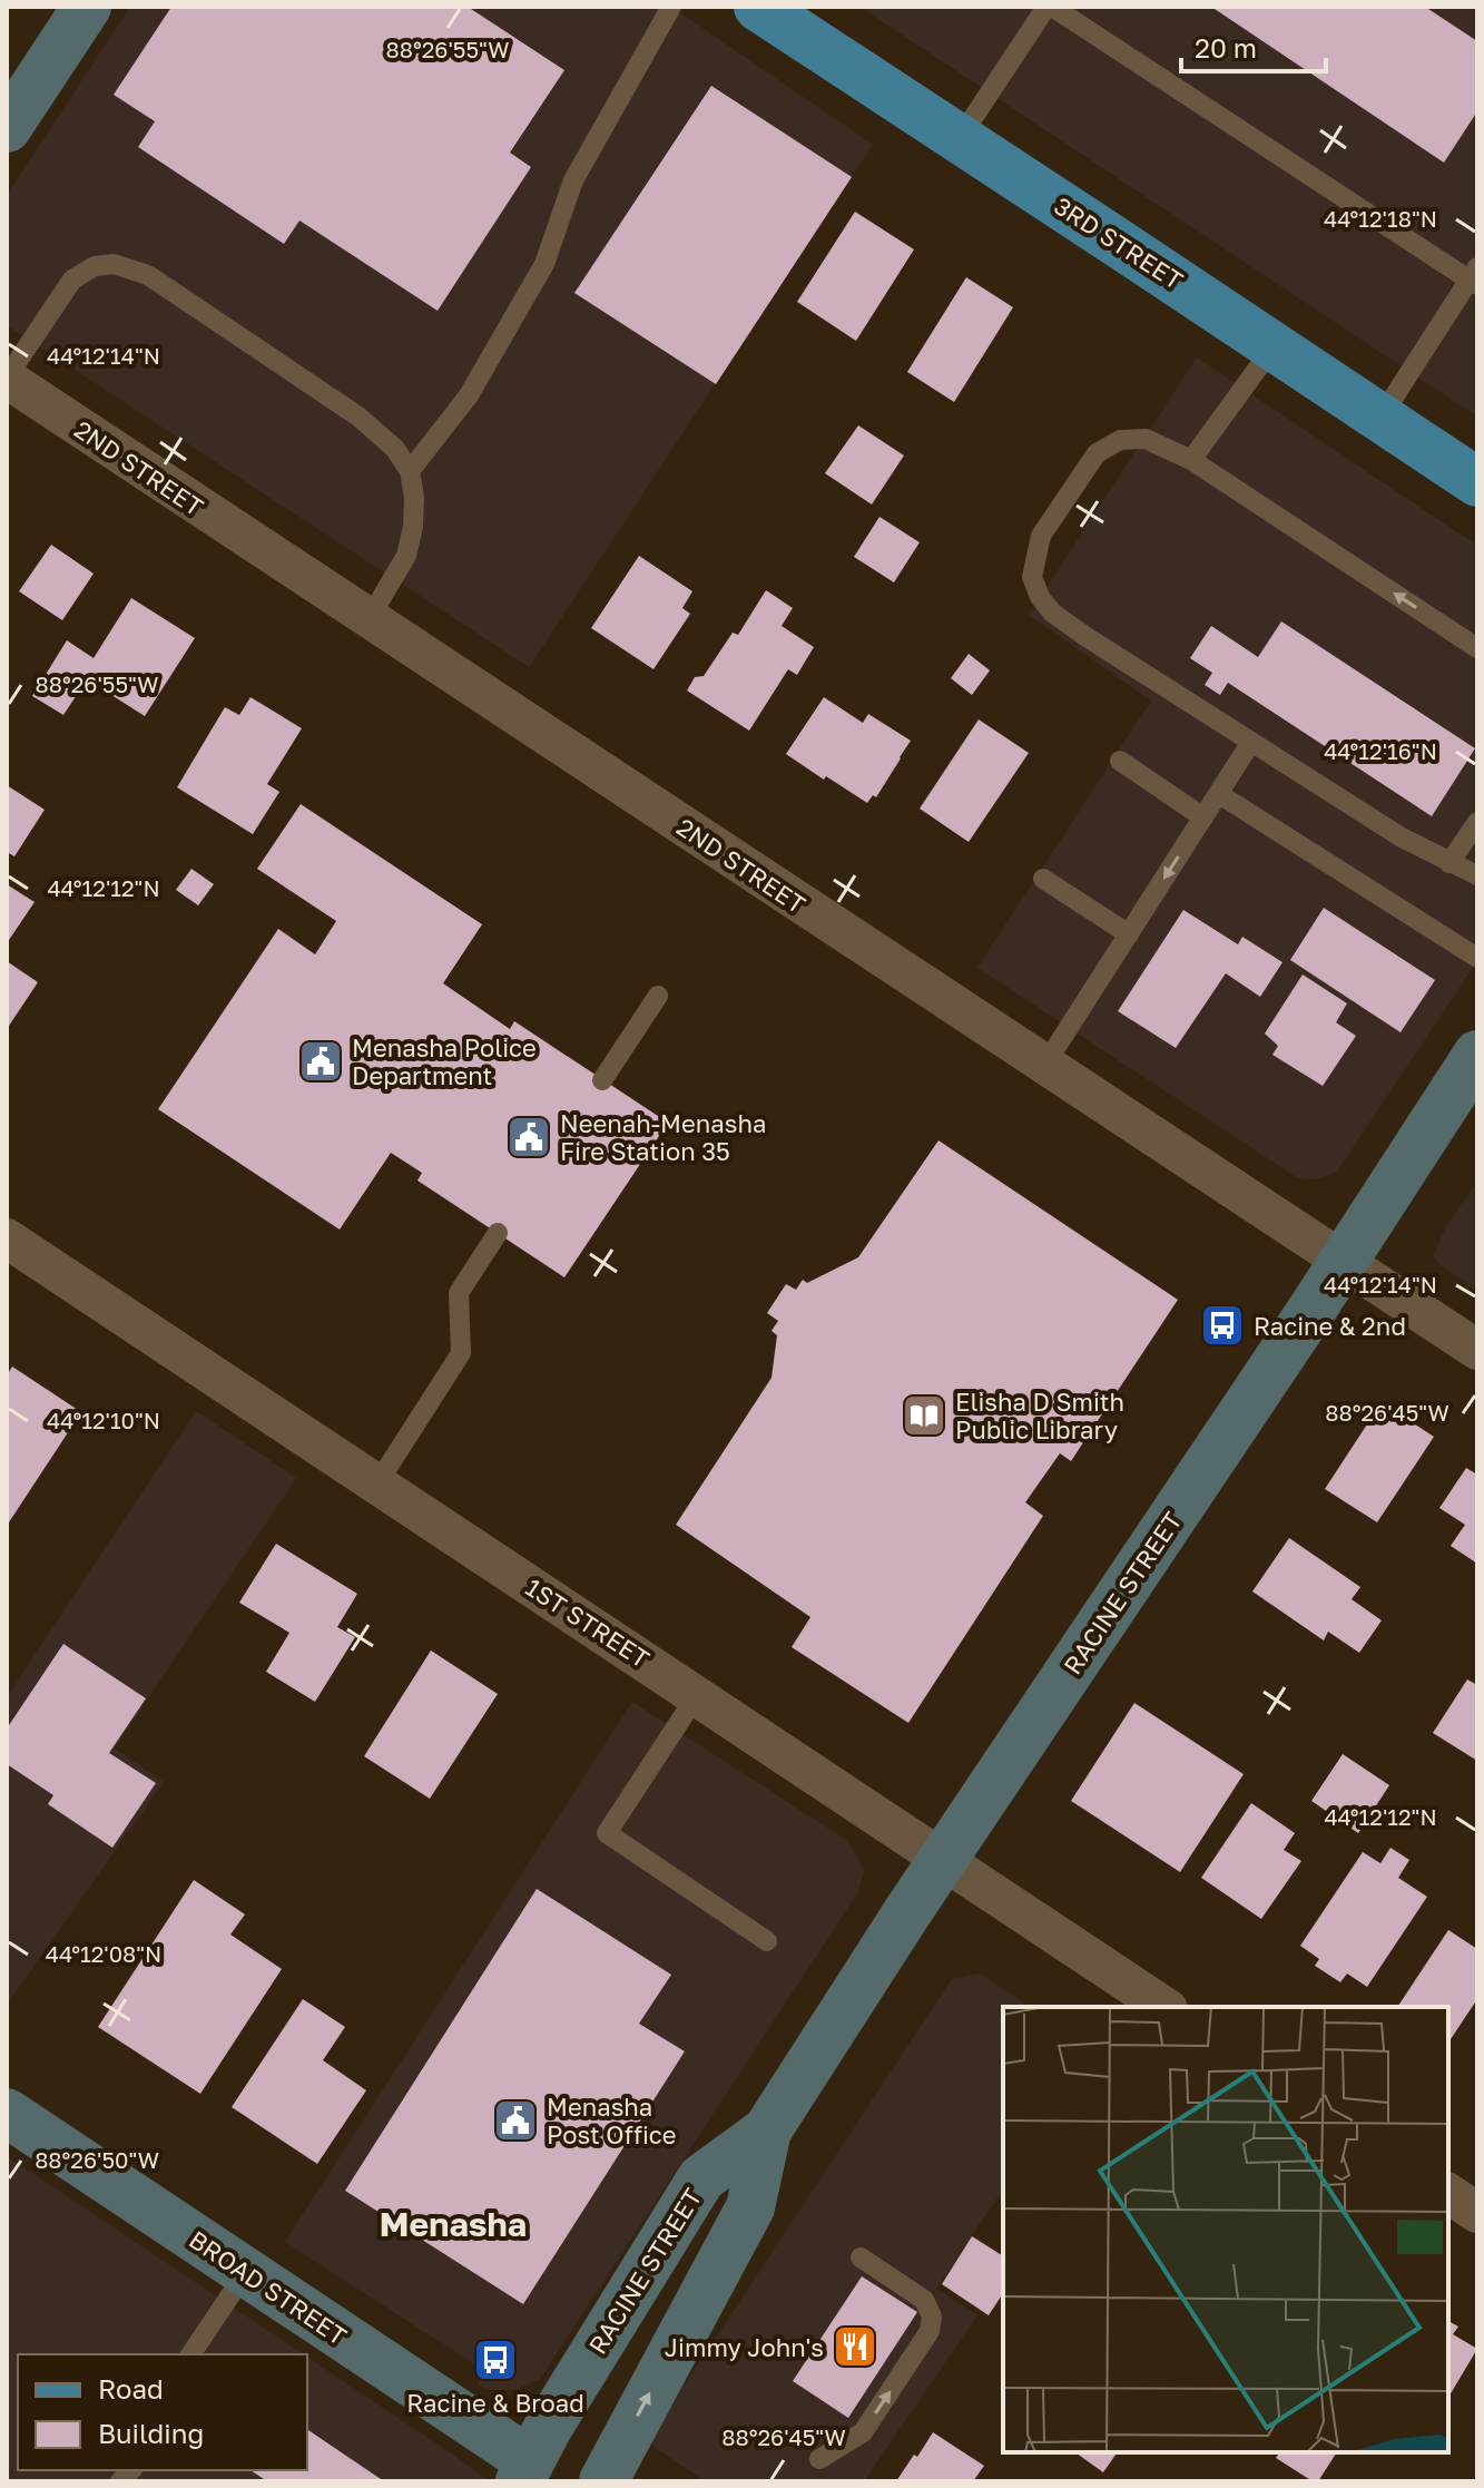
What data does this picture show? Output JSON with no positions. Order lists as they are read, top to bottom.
{
  "streets": {
    "main road": ["3RD STREET", "RACINE STREET", "BROAD STREET"],
    "street": ["2ND STREET", "1ST STREET"]
  },
  "crossings": [
    ["2ND STREET", "RACINE STREET"],
    ["RACINE STREET", "1ST STREET"],
    ["RACINE STREET", "BROAD STREET"]
  ],
  "districts": ["Menasha"],
  "places": {
    "public building": ["Menasha Police Department", "Neenah-Menasha Fire Station 35", "Menasha Post Office"],
    "bus stop": ["Racine & 2nd", "Racine & Broad"],
    "library": ["Elisha D Smith Public Library"],
    "restaurant": ["Jimmy John's"]
  },
  "legend": ["Road", "Building"],
  "scale_bar": "20 m",
  "coordinates": [
    "88°26'55\"W",
    "44°12'18\"N",
    "44°12'14\"N",
    "44°12'16\"N",
    "44°12'12\"N",
    "88°26'45\"W",
    "44°12'10\"N",
    "44°12'08\"N",
    "88°26'50\"W"
  ]
}
